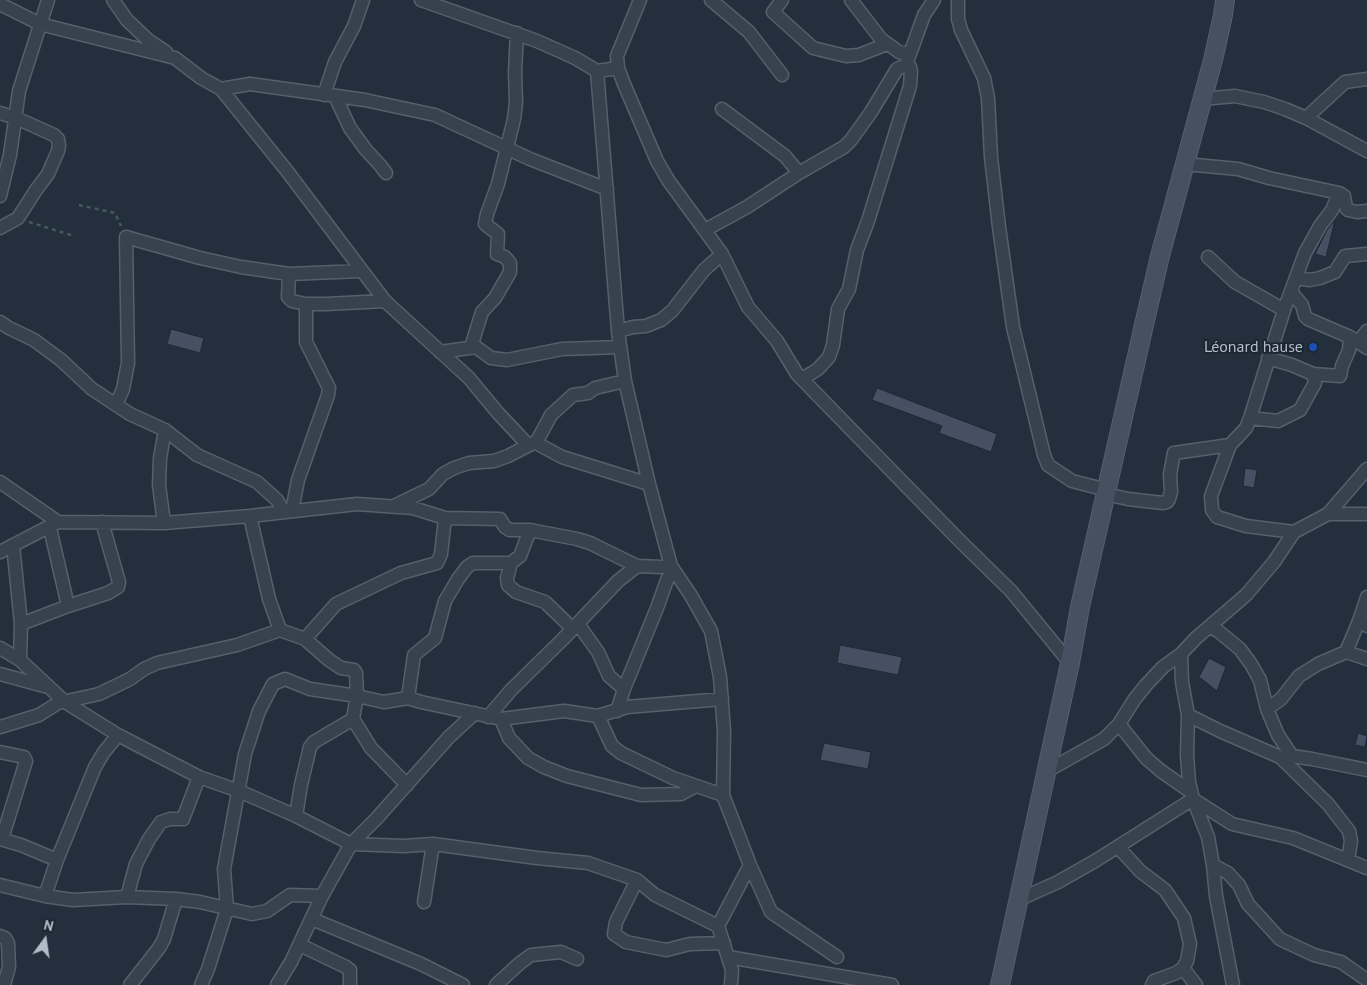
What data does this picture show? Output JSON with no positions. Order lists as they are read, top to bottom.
{
  "places": ["Léonard hause"],
  "north": "top"
}
